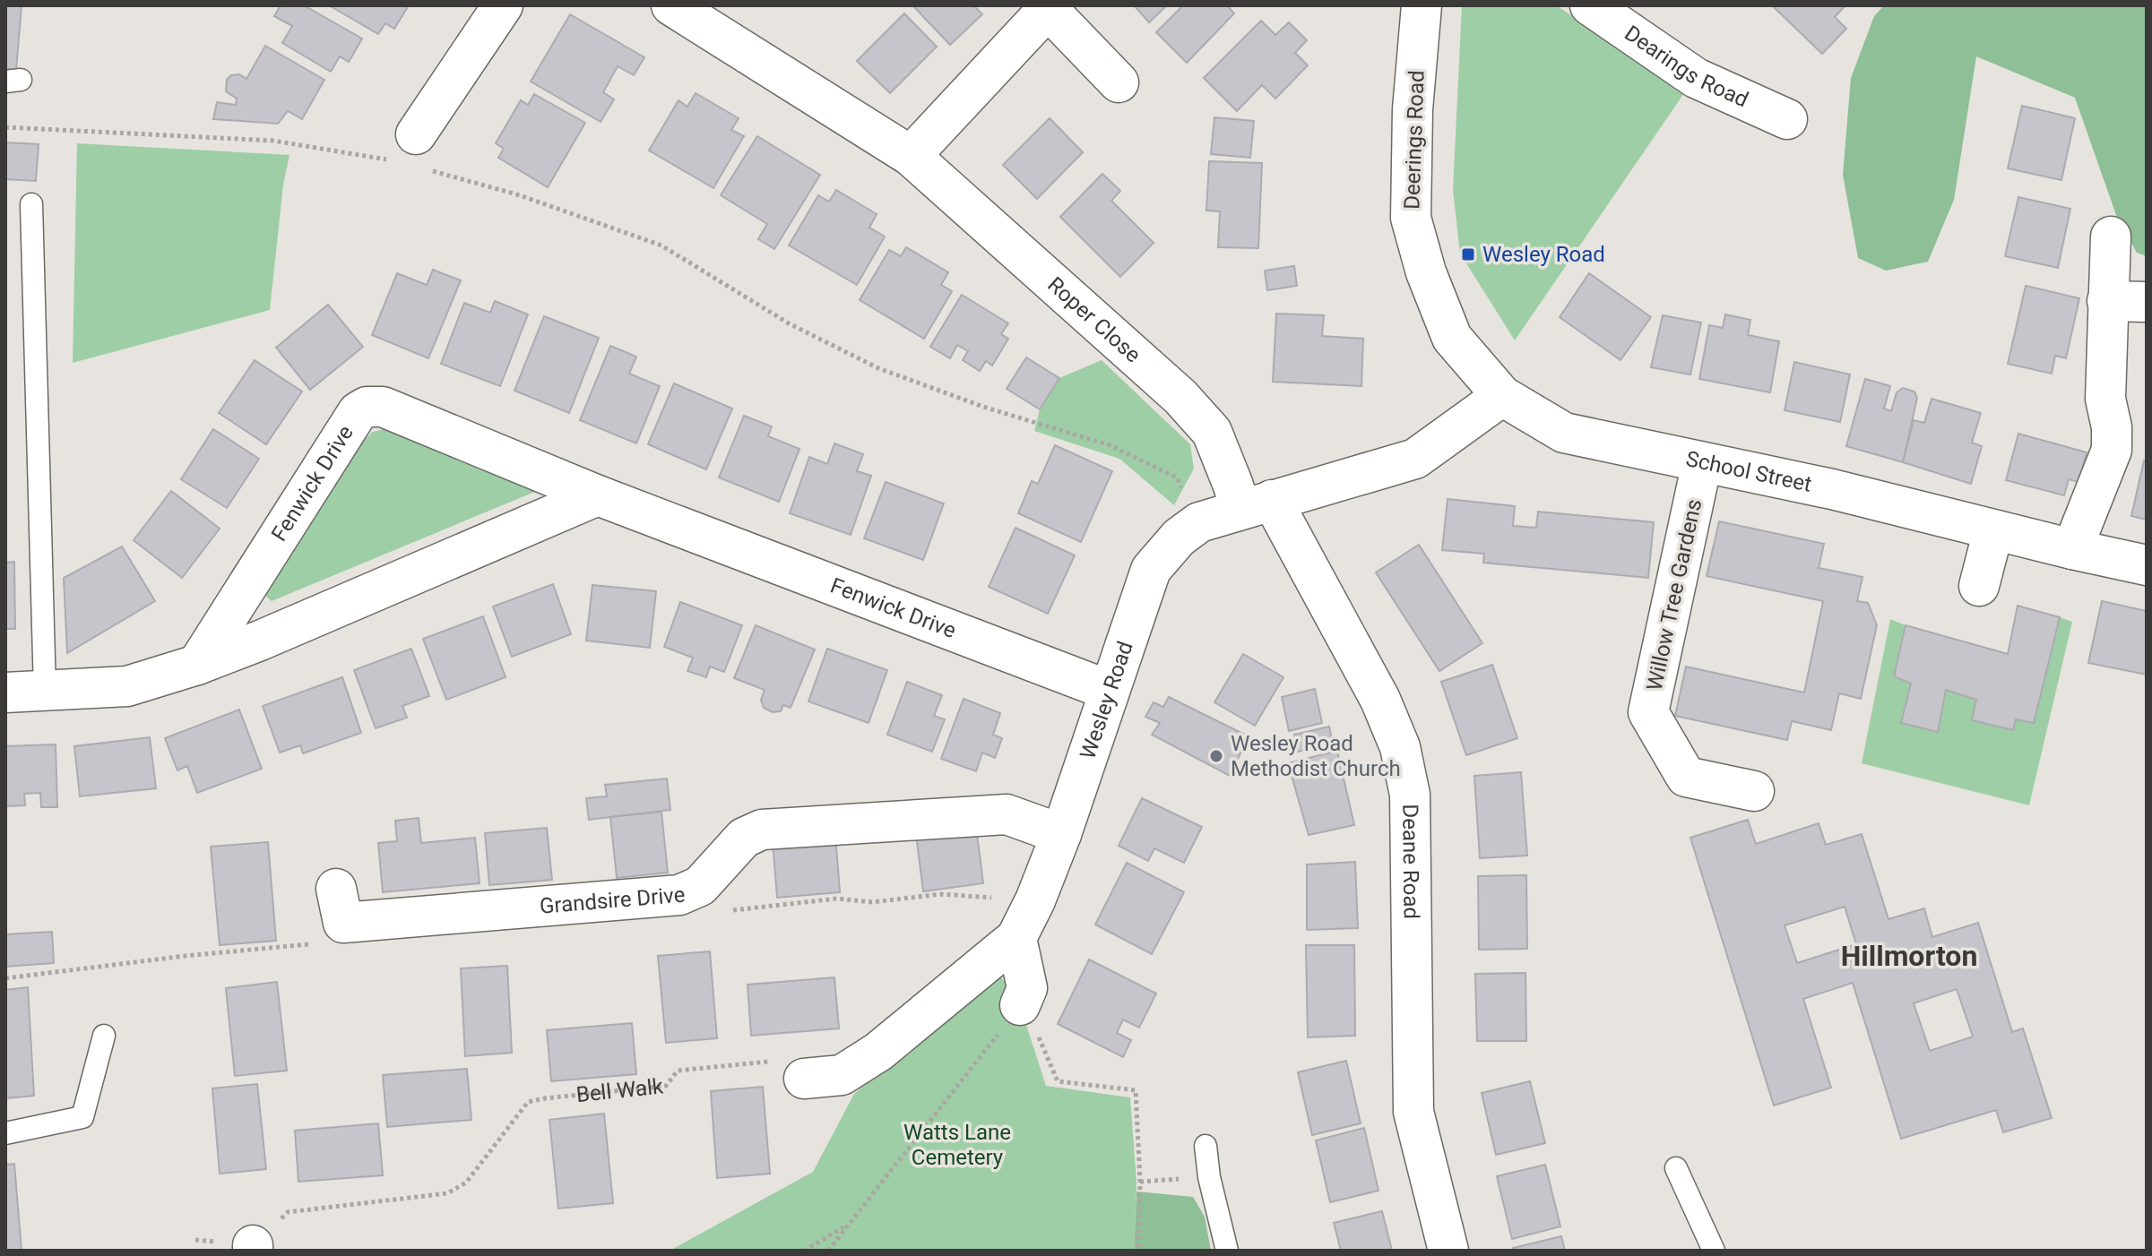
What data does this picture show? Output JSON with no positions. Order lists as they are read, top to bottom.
{
  "streets": {
    "street": [
      "Dearings Road",
      "Deerings Road",
      "Roper Close",
      "School Street",
      "Fenwick Drive",
      "Willow Tree Gardens",
      "Wesley Road",
      "Deane Road",
      "Grandsire Drive"
    ],
    "path": ["Bell Walk"]
  },
  "crossings": [
    ["Deerings Road", "School Street"],
    ["Roper Close", "Wesley Road"],
    ["Roper Close", "Deane Road"],
    ["School Street", "Willow Tree Gardens"],
    ["School Street", "Wesley Road"],
    ["Fenwick Drive", "Wesley Road"],
    ["Wesley Road", "Deane Road"],
    ["Wesley Road", "Grandsire Drive"]
  ],
  "districts": ["Hillmorton"],
  "parks": ["Watts Lane Cemetery"],
  "places": {
    "transit": ["Wesley Road"],
    "other": ["Wesley Road Methodist Church"]
  }
}
